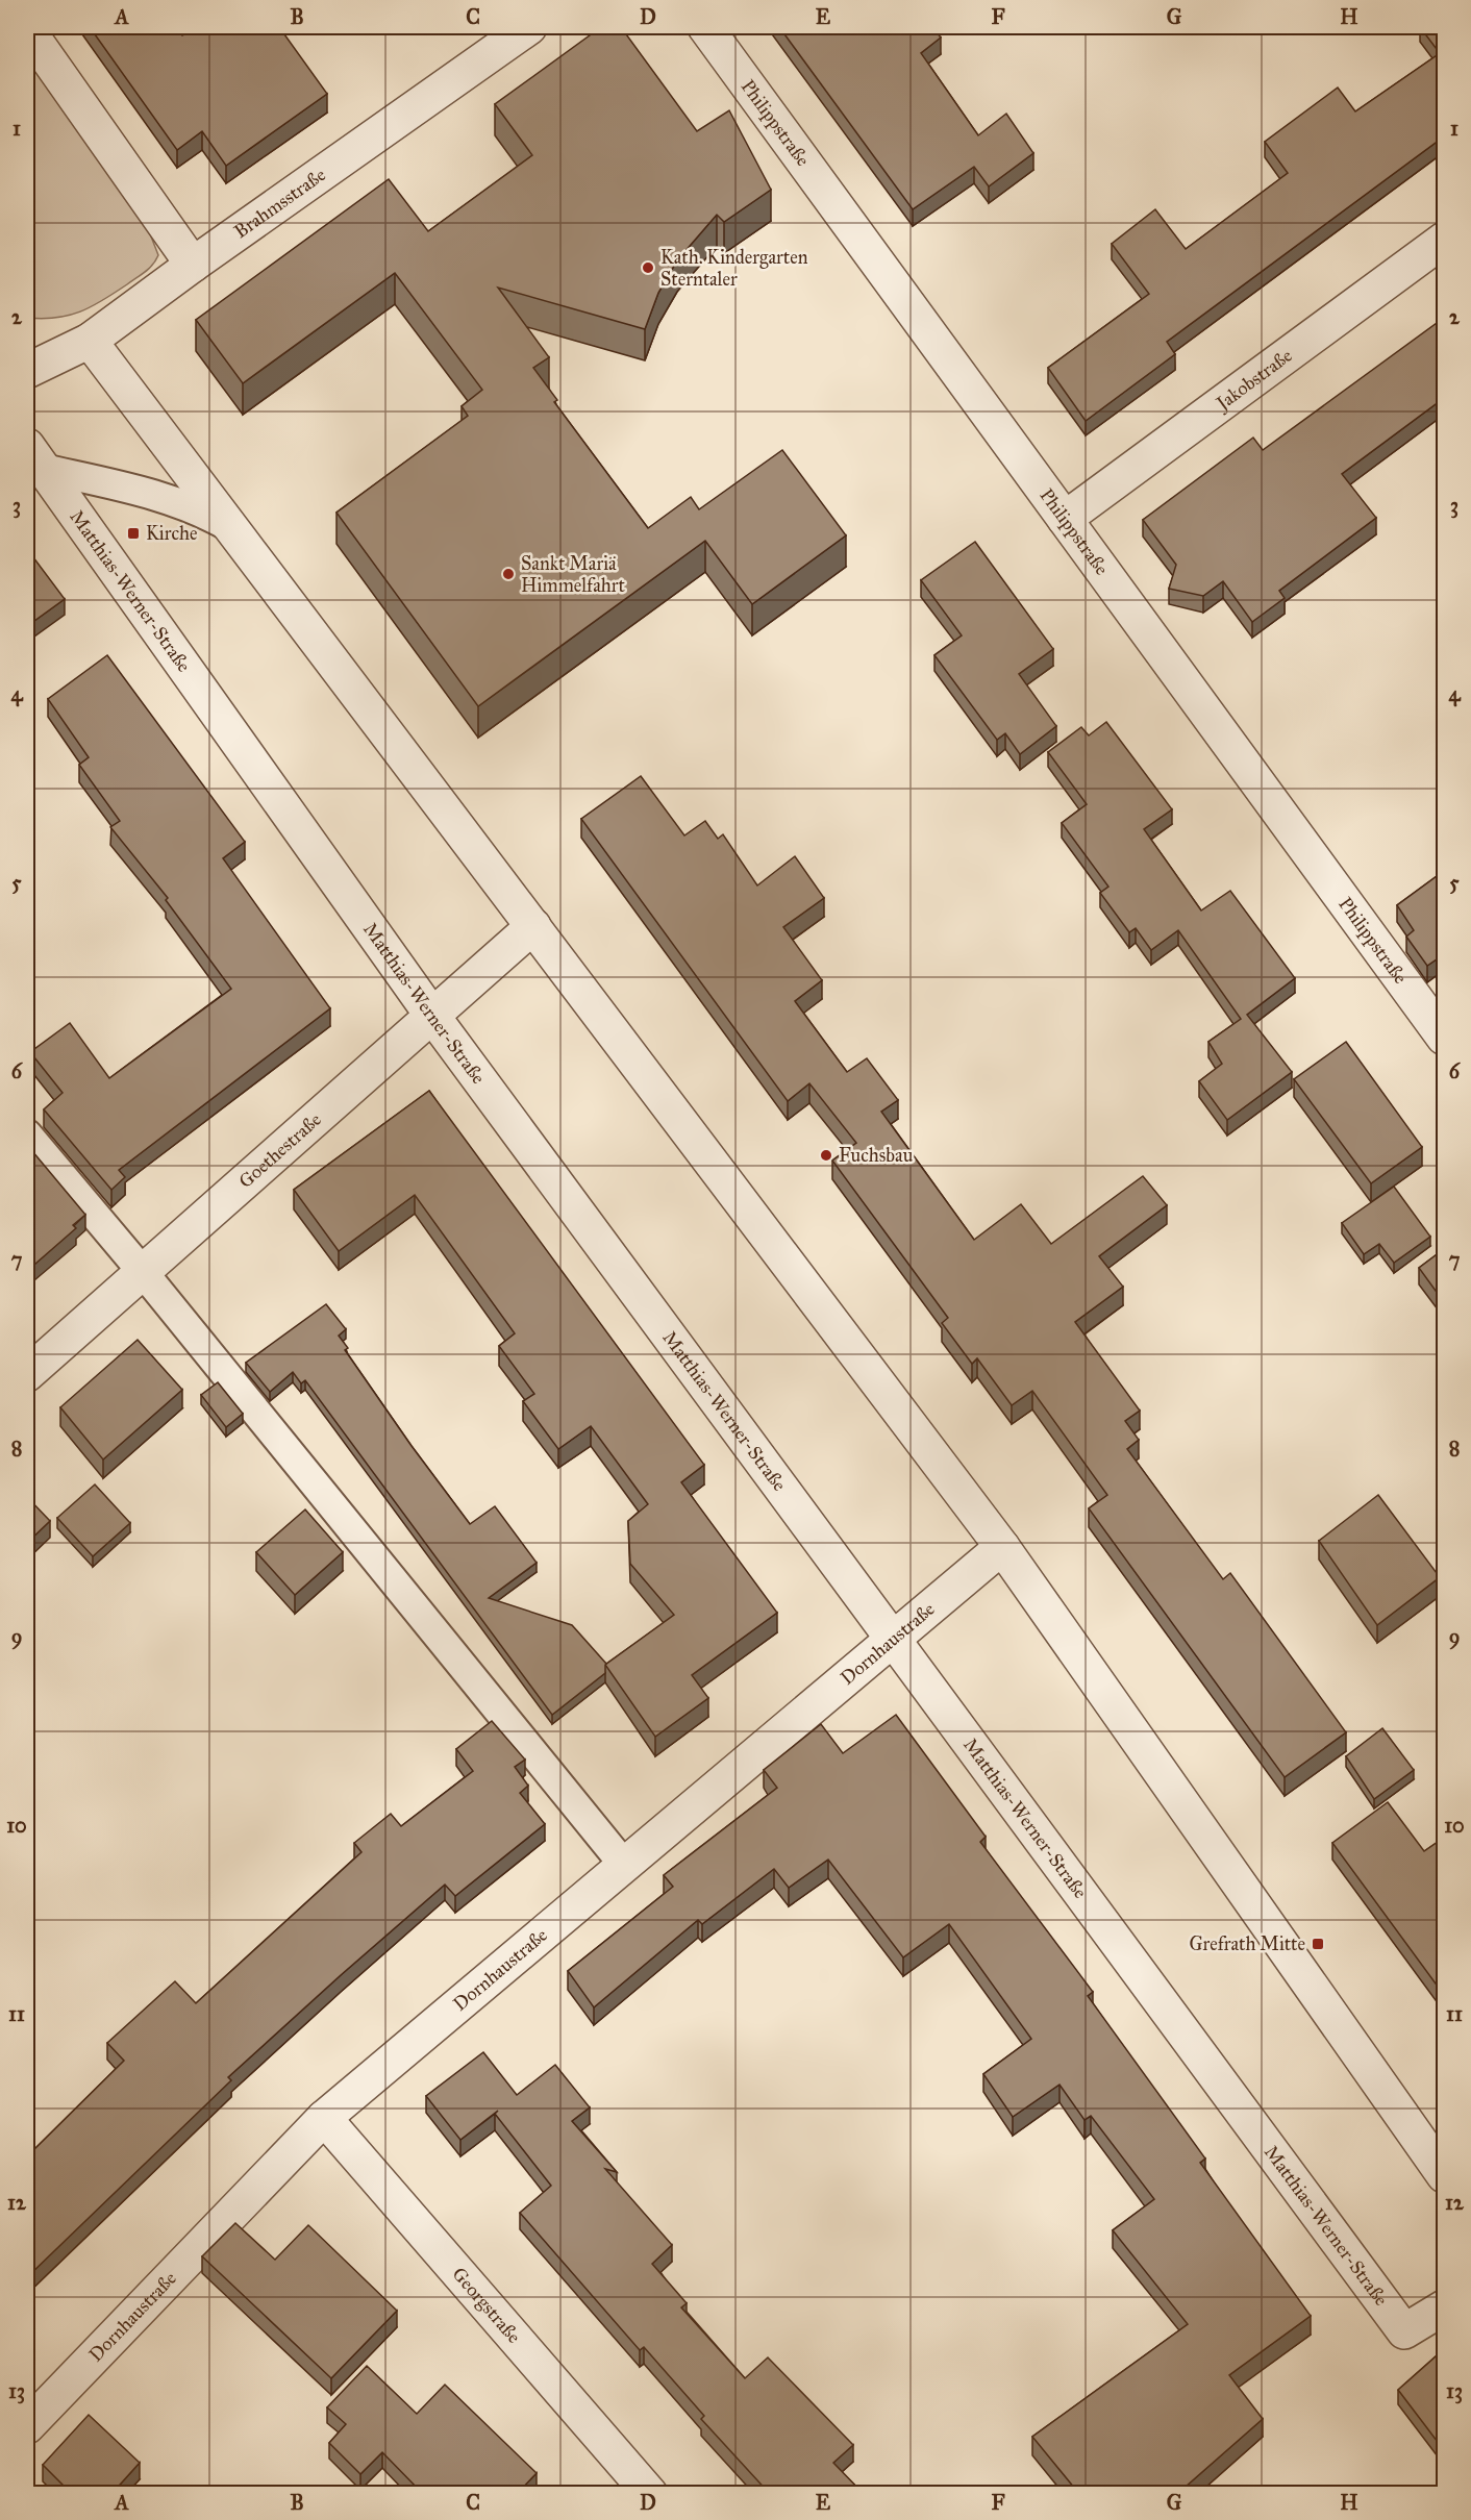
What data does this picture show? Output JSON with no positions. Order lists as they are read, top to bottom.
{
  "streets": {
    "street": [
      "Philippstraße",
      "Brahmsstraße",
      "Jakobstraße",
      "Matthias-Werner-Straße",
      "Goethestraße",
      "Dornhaustraße",
      "Georgstraße"
    ]
  },
  "crossings": [
    ["Philippstraße", "Jakobstraße"],
    ["Matthias-Werner-Straße", "Goethestraße"],
    ["Matthias-Werner-Straße", "Dornhaustraße"],
    ["Dornhaustraße", "Georgstraße"]
  ],
  "places": {
    "other": ["Kath. Kindergarten Sterntaler", "Sankt Mariä Himmelfahrt", "Fuchsbau"],
    "transit": ["Kirche", "Grefrath Mitte"]
  },
  "grid": {
    "columns": [
      "A",
      "B",
      "C",
      "D",
      "E",
      "F",
      "G",
      "H"
    ],
    "rows": [
      "1",
      "2",
      "3",
      "4",
      "5",
      "6",
      "7",
      "8",
      "9",
      "10",
      "11",
      "12",
      "13"
    ]
  }
}
